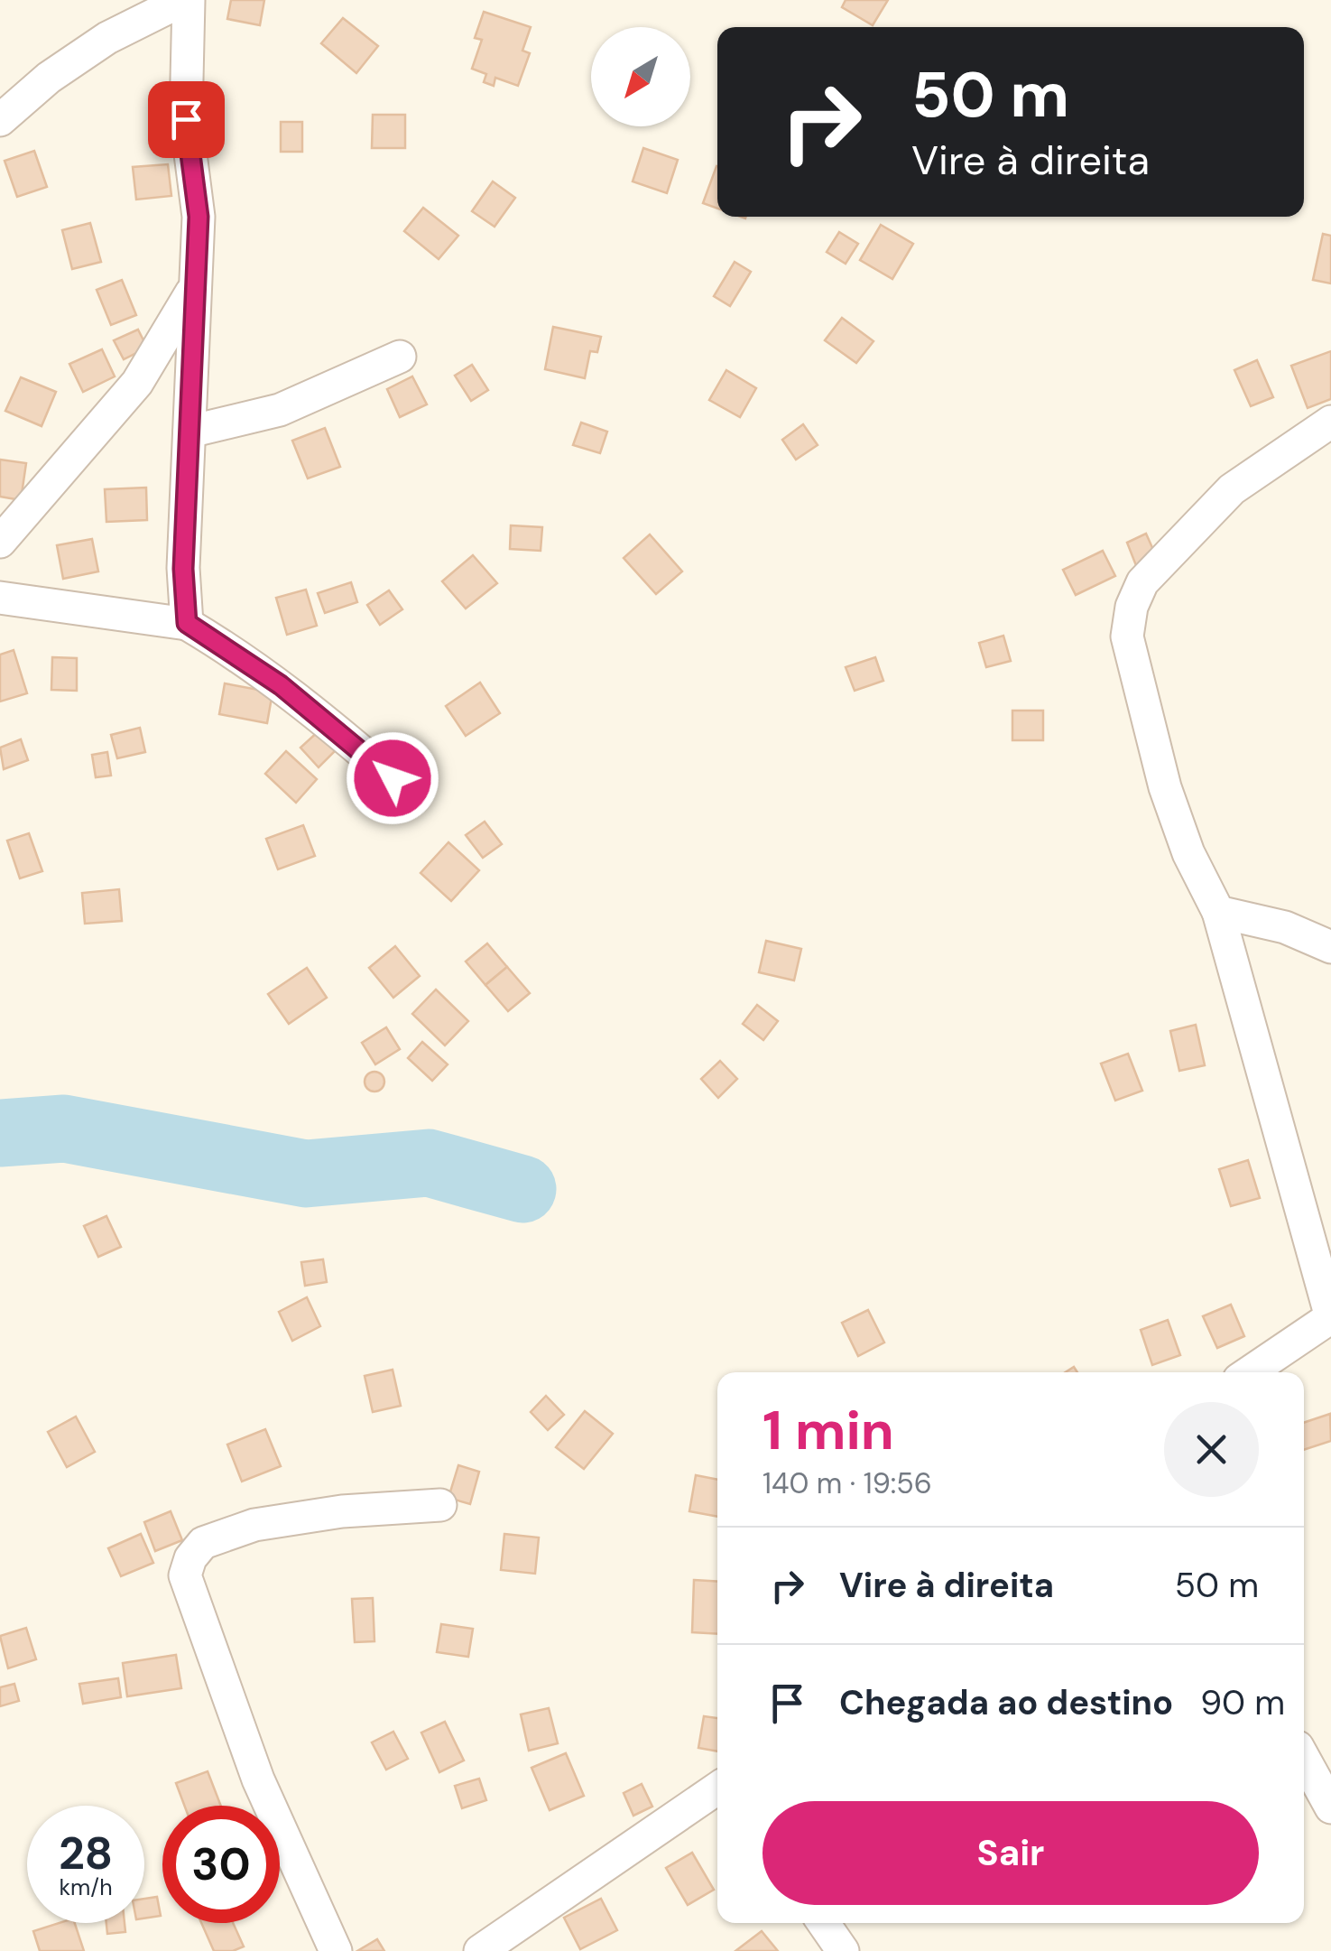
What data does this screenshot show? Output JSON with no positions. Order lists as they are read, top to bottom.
{
  "north": "bottom left",
  "page": {
    "turn": ["50 m", "Vire à direita"],
    "heading": ["1 min", "140 m · 19:56"],
    "list": [
      {
        "name": "Vire à direita",
        "value": "50 m"
      },
      {
        "name": "Chegada ao destino",
        "value": "90 m"
      }
    ],
    "buttons": "Sair",
    "speed": "28 km/h",
    "limit": "30"
  }
}
